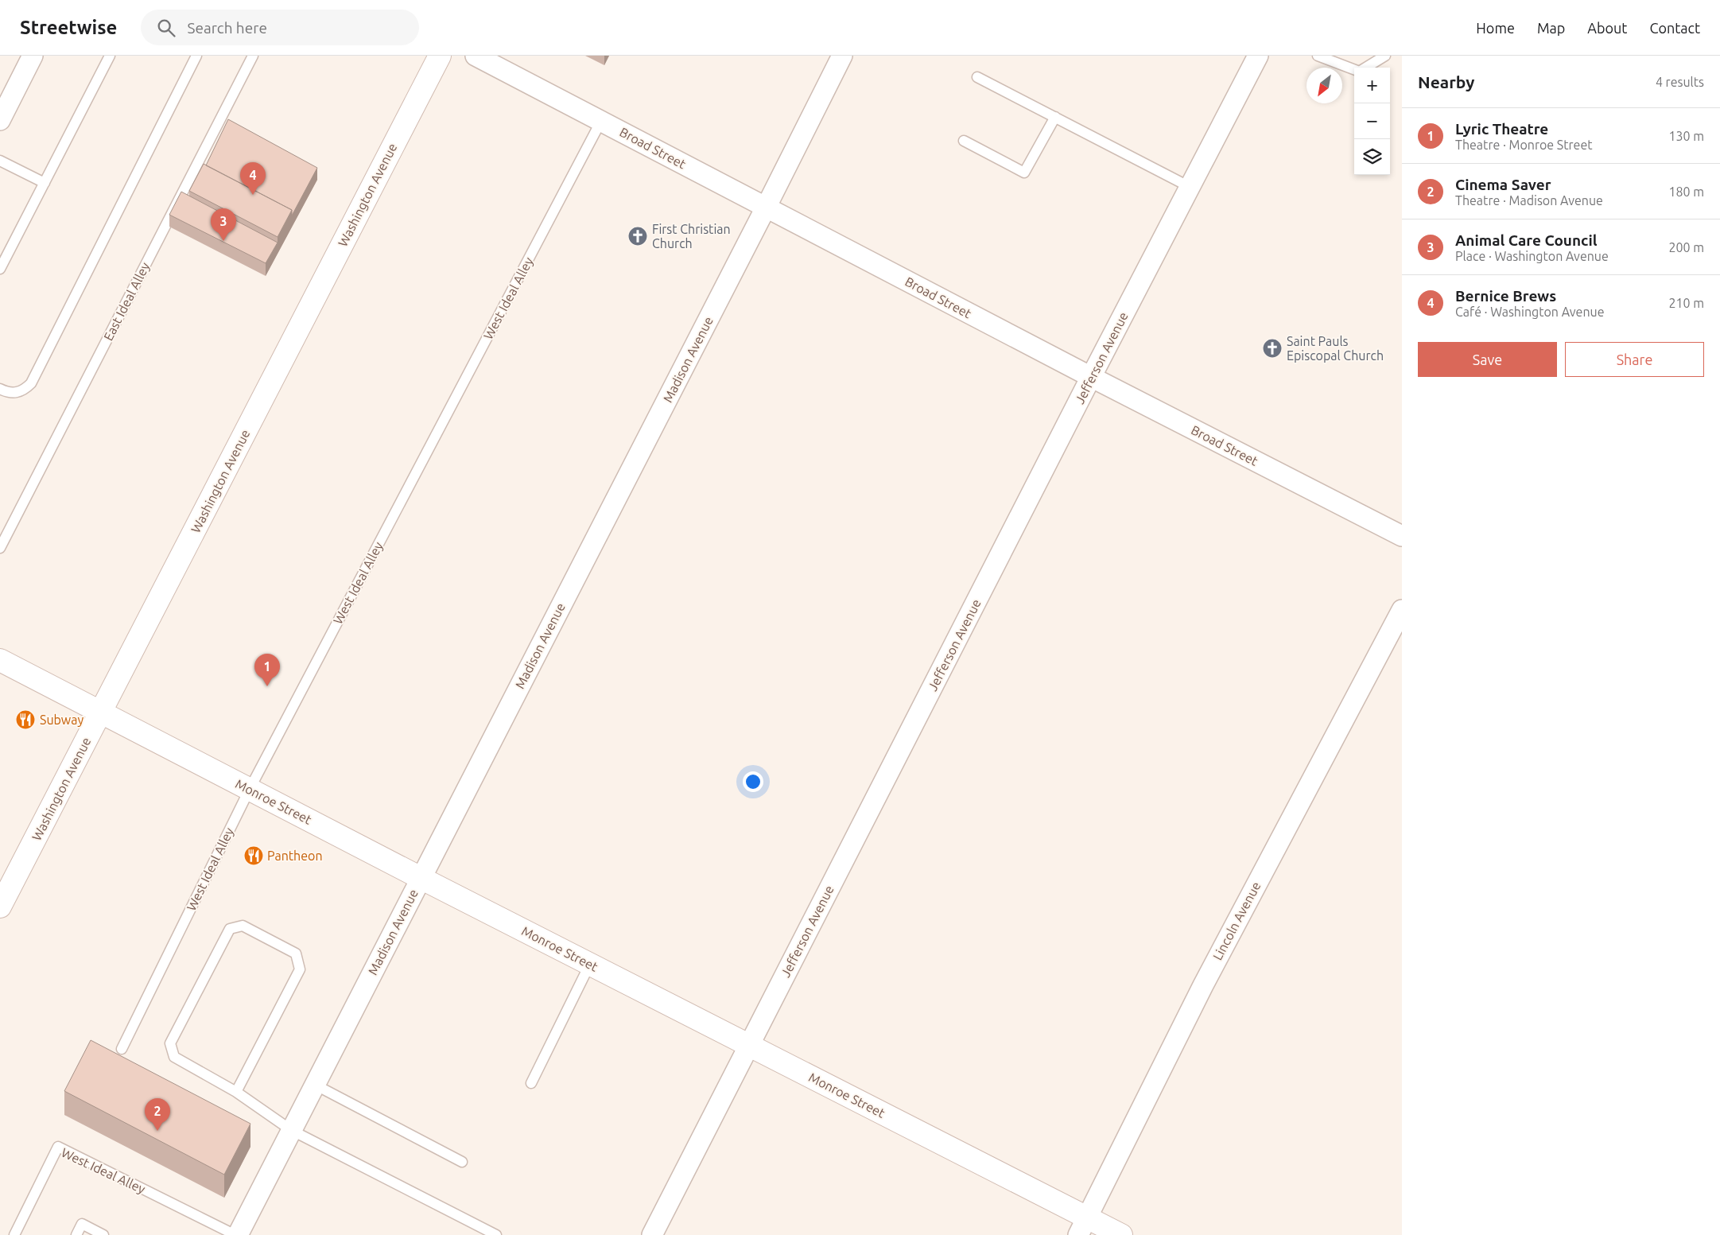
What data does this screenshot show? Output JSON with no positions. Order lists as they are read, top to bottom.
{
  "streets": {
    "street": [
      "Broad Street",
      "Washington Avenue",
      "Jefferson Avenue",
      "Madison Avenue",
      "Monroe Street",
      "Lincoln Avenue"
    ],
    "lane": ["West Ideal Alley", "East Ideal Alley"]
  },
  "crossings": [
    ["Broad Street", "West Ideal Alley"],
    ["Broad Street", "Jefferson Avenue"],
    ["Broad Street", "Madison Avenue"],
    ["Washington Avenue", "Monroe Street"],
    ["West Ideal Alley", "Madison Avenue"],
    ["West Ideal Alley", "Monroe Street"],
    ["Jefferson Avenue", "Monroe Street"],
    ["Madison Avenue", "Monroe Street"],
    ["Monroe Street", "Lincoln Avenue"]
  ],
  "places": {
    "church": ["First Christian Church", "Saint Pauls Episcopal Church"],
    "restaurant": ["Subway", "Pantheon"]
  },
  "north": "bottom left",
  "page": {
    "header": "Streetwise",
    "search": "Search here",
    "nav": [
      "Home",
      "Map",
      "About",
      "Contact"
    ],
    "heading": ["Nearby", "4 results"],
    "map_buttons": ["+", "−"],
    "list": [
      {
        "mark": "1",
        "name": "Lyric Theatre",
        "note": "Theatre · Monroe Street",
        "value": "130 m"
      },
      {
        "mark": "2",
        "name": "Cinema Saver",
        "note": "Theatre · Madison Avenue",
        "value": "180 m"
      },
      {
        "mark": "3",
        "name": "Animal Care Council",
        "note": "Place · Washington Avenue",
        "value": "200 m"
      },
      {
        "mark": "4",
        "name": "Bernice Brews",
        "note": "Café · Washington Avenue",
        "value": "210 m"
      }
    ],
    "pins": [
      "4",
      "3",
      "1",
      "2"
    ],
    "buttons": ["Save", "Share"]
  }
}
